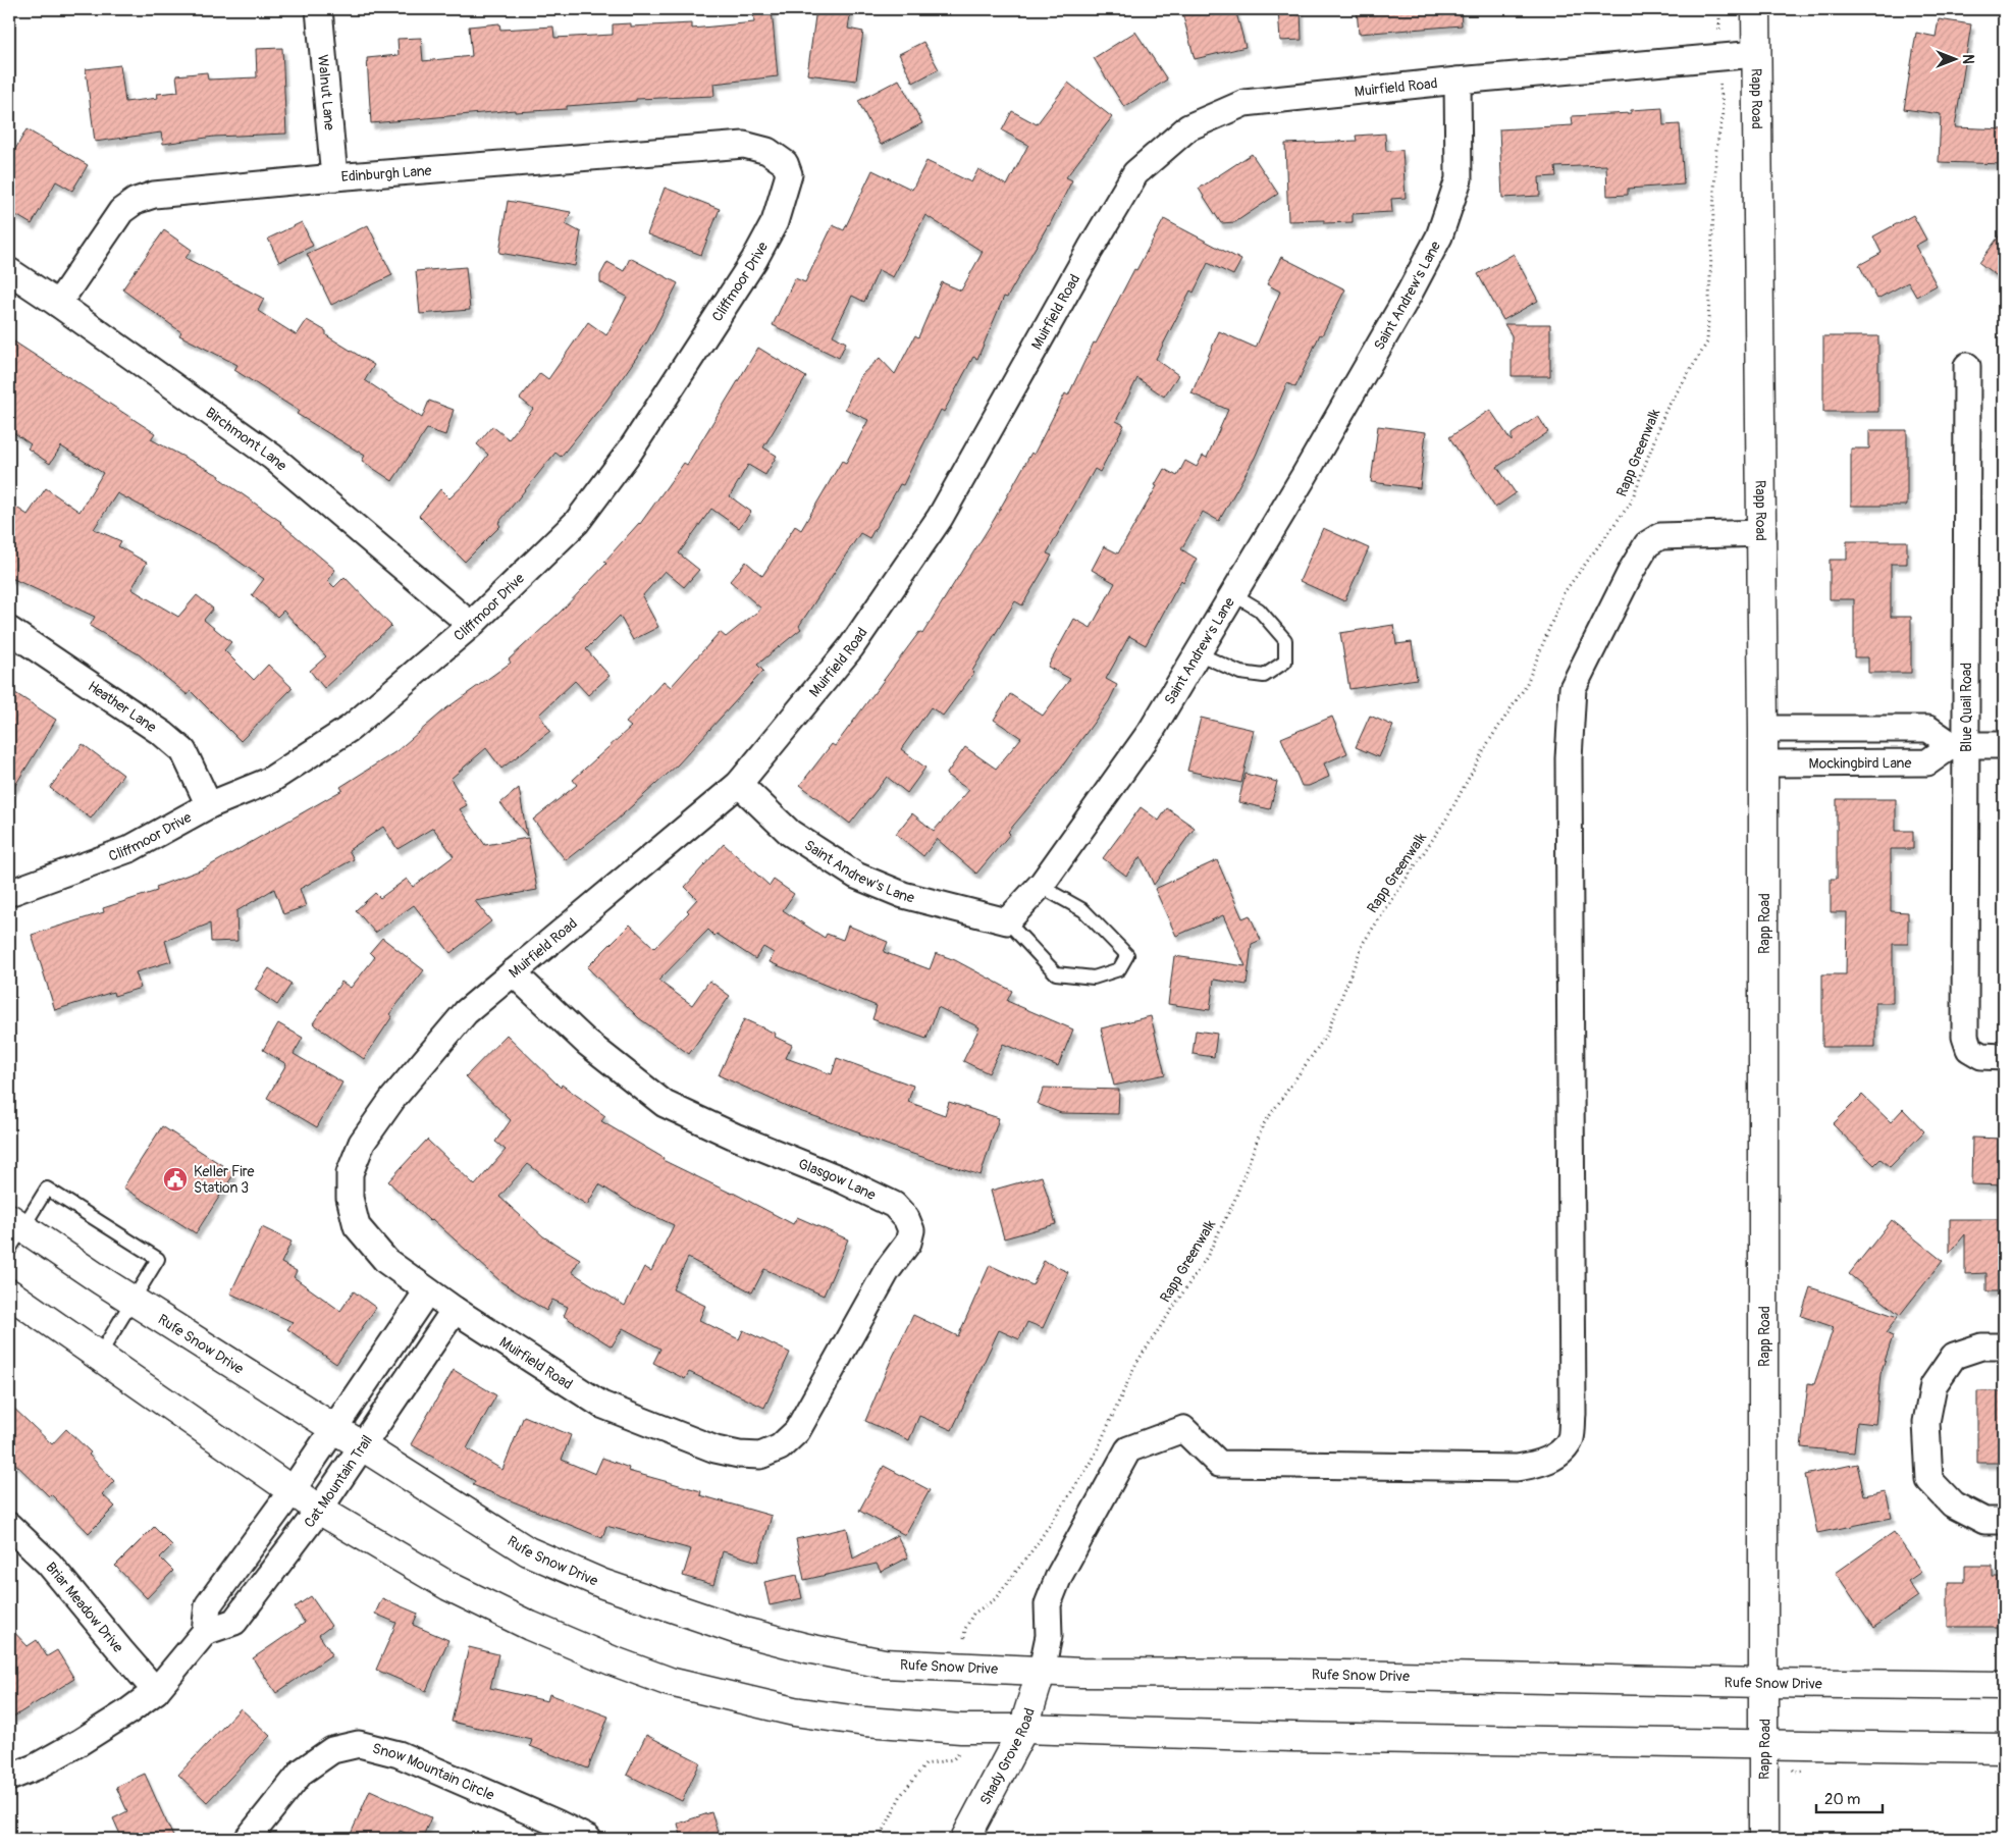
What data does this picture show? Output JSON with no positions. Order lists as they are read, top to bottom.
{
  "streets": {
    "main road": ["Rapp Road", "Rufe Snow Drive", "Shady Grove Road"],
    "street": [
      "Muirfield Road",
      "Walnut Lane",
      "Edinburgh Lane",
      "Cliffmoor Drive",
      "Saint Andrew's Lane",
      "Birchmont Lane",
      "Heather Lane",
      "Blue Quail Road",
      "Mockingbird Lane",
      "Glasgow Lane",
      "Cat Mountain Trail",
      "Briar Meadow Drive",
      "Snow Mountain Circle"
    ],
    "path": ["Rapp Greenwalk"]
  },
  "crossings": [
    ["Muirfield Road", "Rapp Road"],
    ["Muirfield Road", "Saint Andrew's Lane"],
    ["Muirfield Road", "Glasgow Lane"],
    ["Muirfield Road", "Cat Mountain Trail"],
    ["Walnut Lane", "Edinburgh Lane"],
    ["Rapp Road", "Mockingbird Lane"],
    ["Rapp Road", "Rufe Snow Drive"],
    ["Edinburgh Lane", "Cliffmoor Drive"],
    ["Edinburgh Lane", "Birchmont Lane"],
    ["Cliffmoor Drive", "Birchmont Lane"],
    ["Cliffmoor Drive", "Heather Lane"],
    ["Blue Quail Road", "Mockingbird Lane"],
    ["Rufe Snow Drive", "Cat Mountain Trail"],
    ["Rufe Snow Drive", "Shady Grove Road"]
  ],
  "places": {
    "public building": ["Keller Fire Station 3"]
  },
  "scale_bar": "20 m",
  "north": "right"
}
